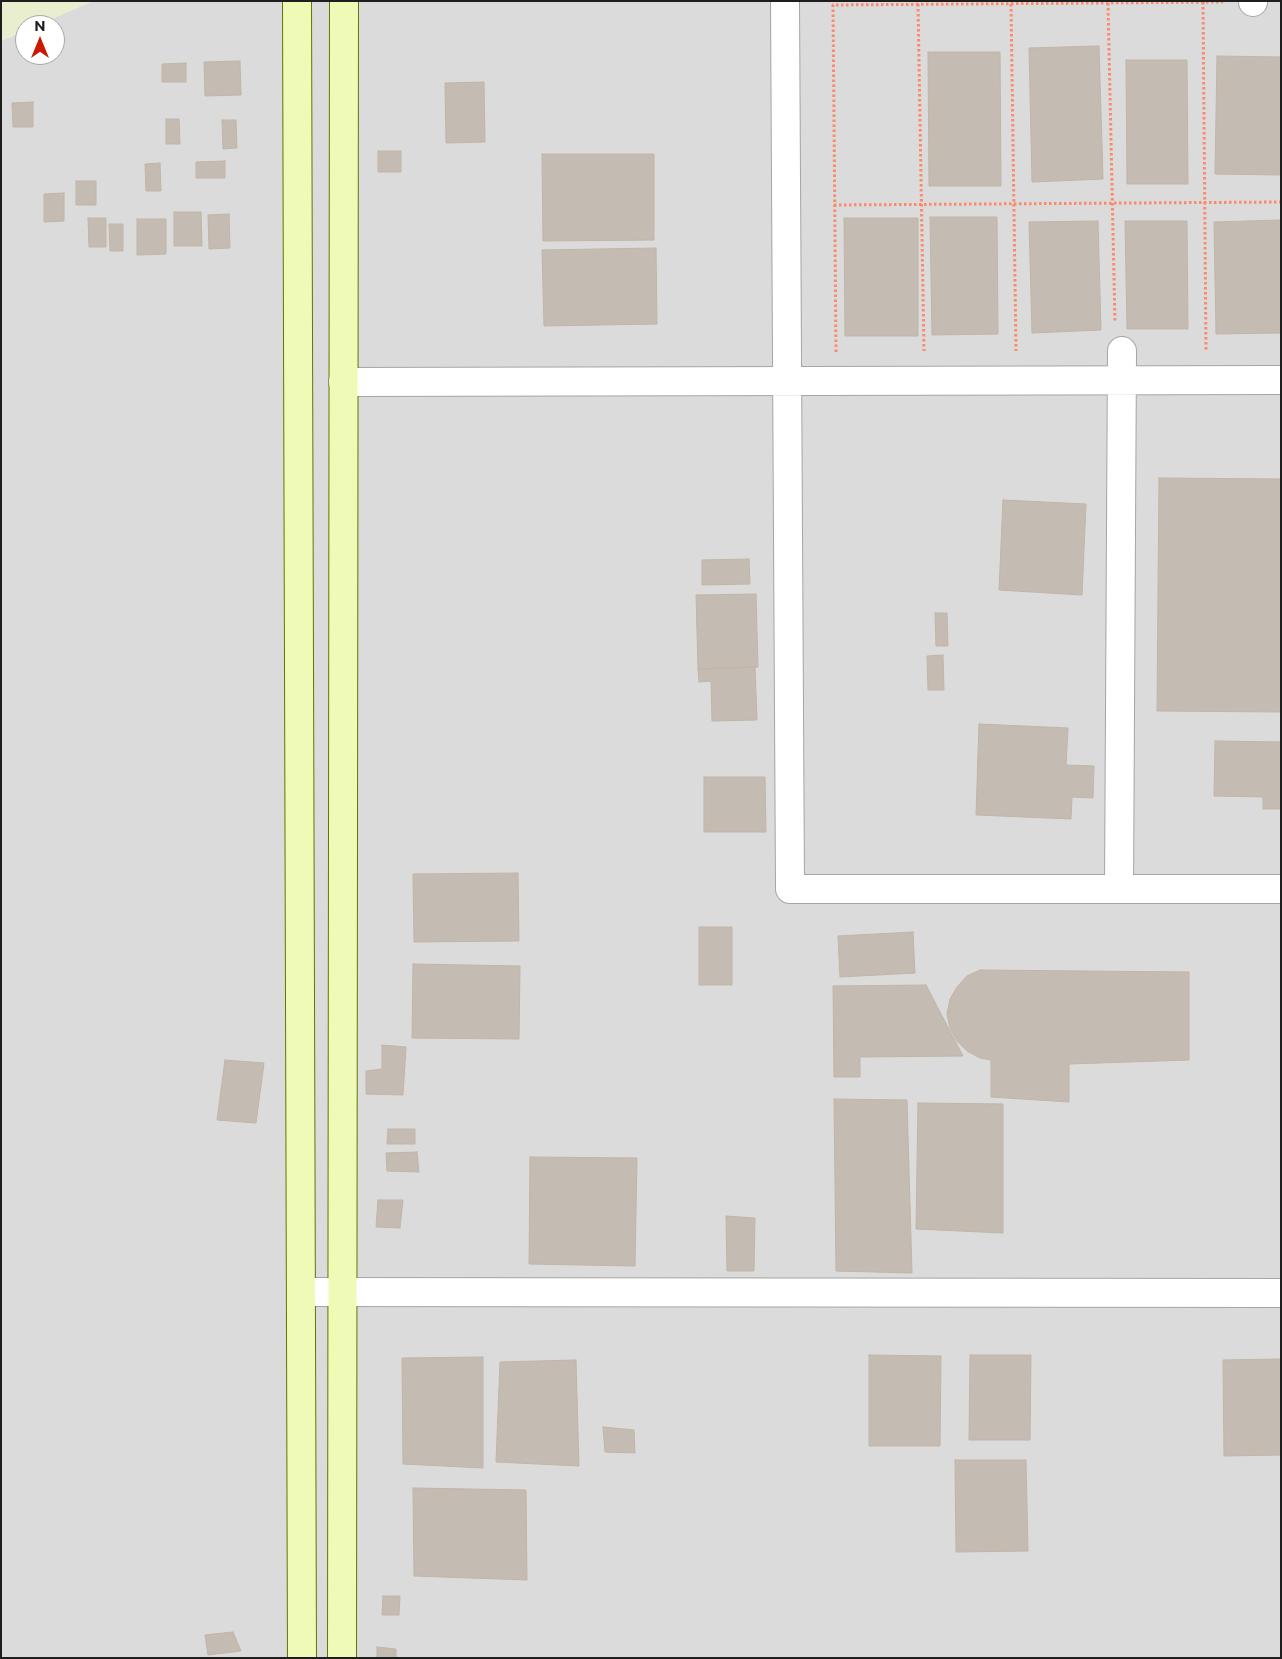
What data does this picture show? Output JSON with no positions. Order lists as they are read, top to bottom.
{
  "north": "top"
}
